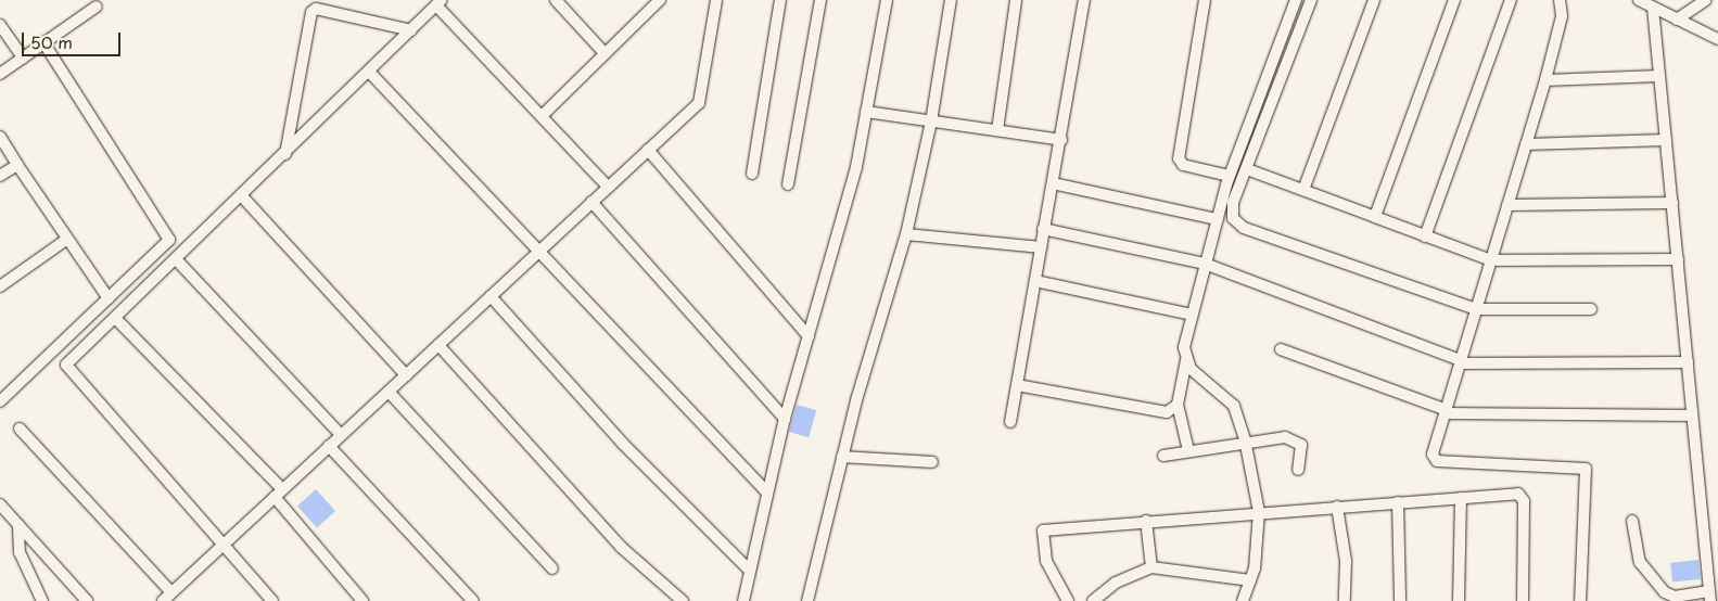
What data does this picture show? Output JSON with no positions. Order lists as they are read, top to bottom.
{
  "scale_bar": "50 m"
}
